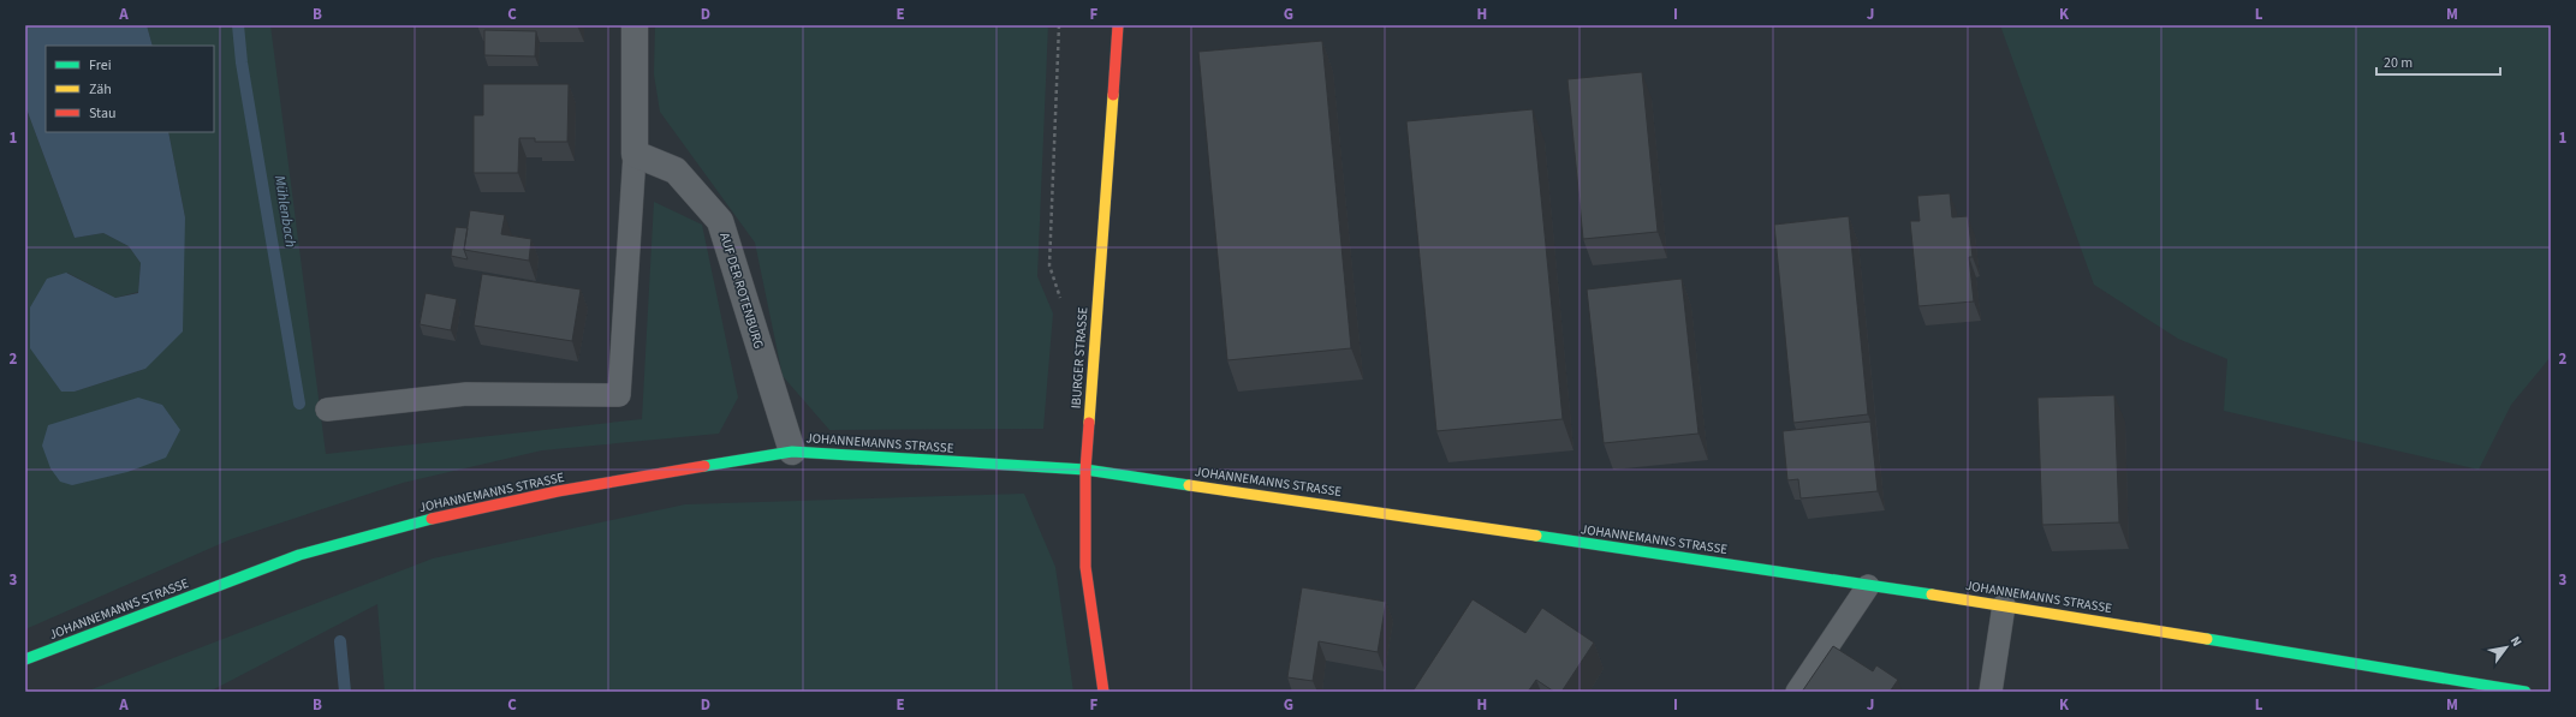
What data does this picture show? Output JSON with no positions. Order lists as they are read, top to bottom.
{
  "streets": {
    "street": ["AUF DER ROTENBURG", "IBURGER STRASSE", "JOHANNEMANNS STRASSE"]
  },
  "crossings": [
    ["AUF DER ROTENBURG", "JOHANNEMANNS STRASSE"],
    ["IBURGER STRASSE", "JOHANNEMANNS STRASSE"]
  ],
  "water": ["Mühlenbach"],
  "legend": ["Frei", "Zäh", "Stau"],
  "scale_bar": "20 m",
  "north": "top right",
  "grid": {
    "columns": [
      "A",
      "B",
      "C",
      "D",
      "E",
      "F",
      "G",
      "H",
      "I",
      "J",
      "K",
      "L",
      "M"
    ],
    "rows": ["1", "2", "3"]
  }
}
